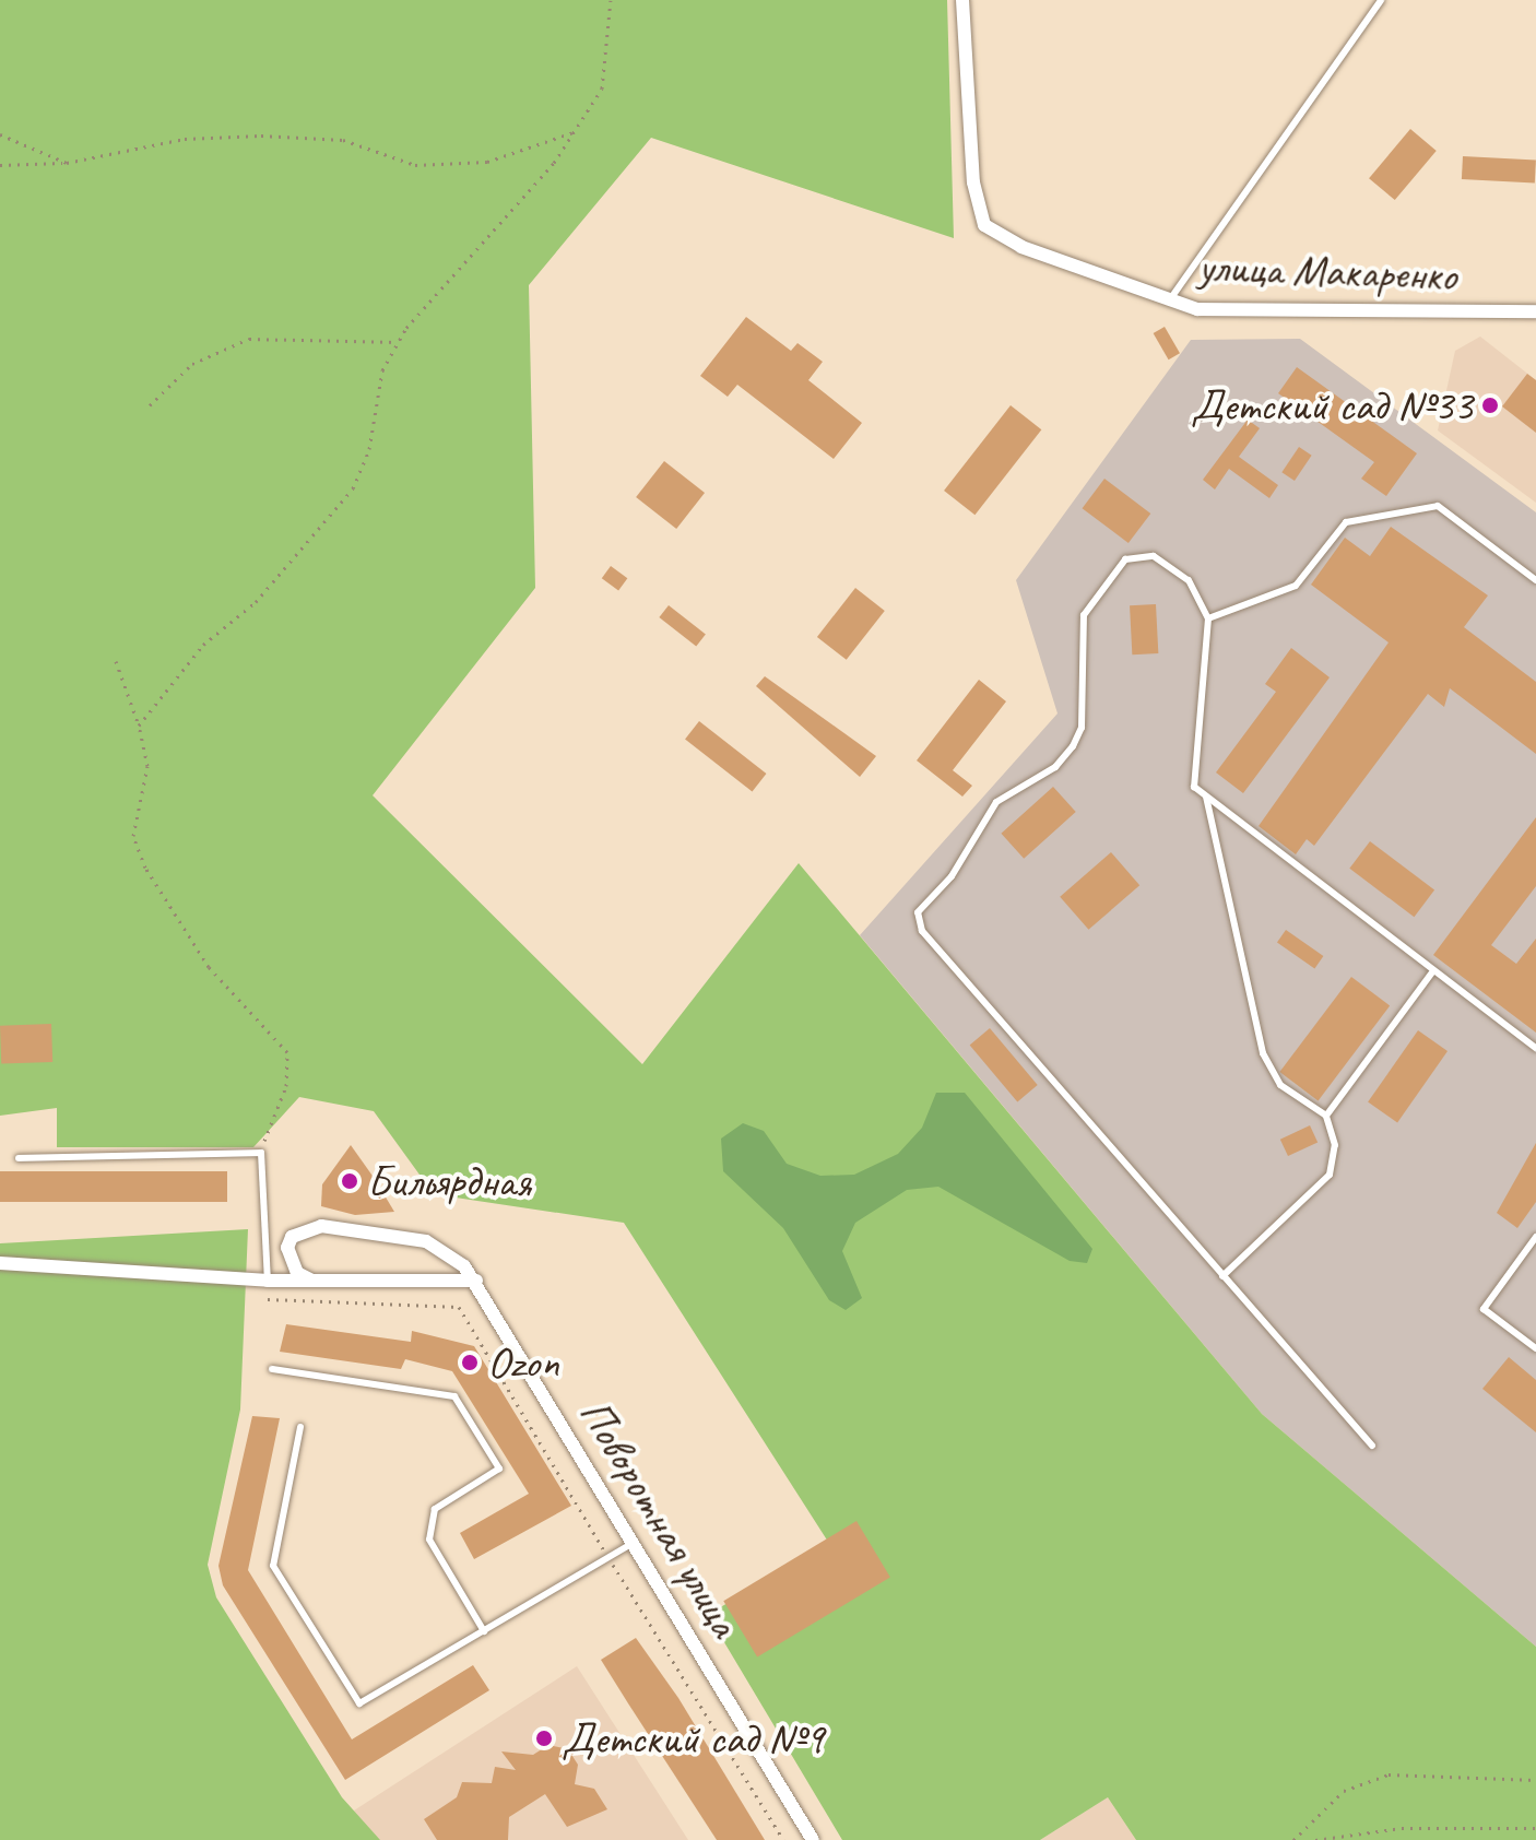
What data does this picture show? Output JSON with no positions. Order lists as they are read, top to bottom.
{
  "streets": {
    "street": ["улица Макаренко", "Поворотная улица"]
  },
  "places": [
    "Детский сад №33",
    "Бильярдная",
    "Ozon",
    "Детский сад №9"
  ]
}
